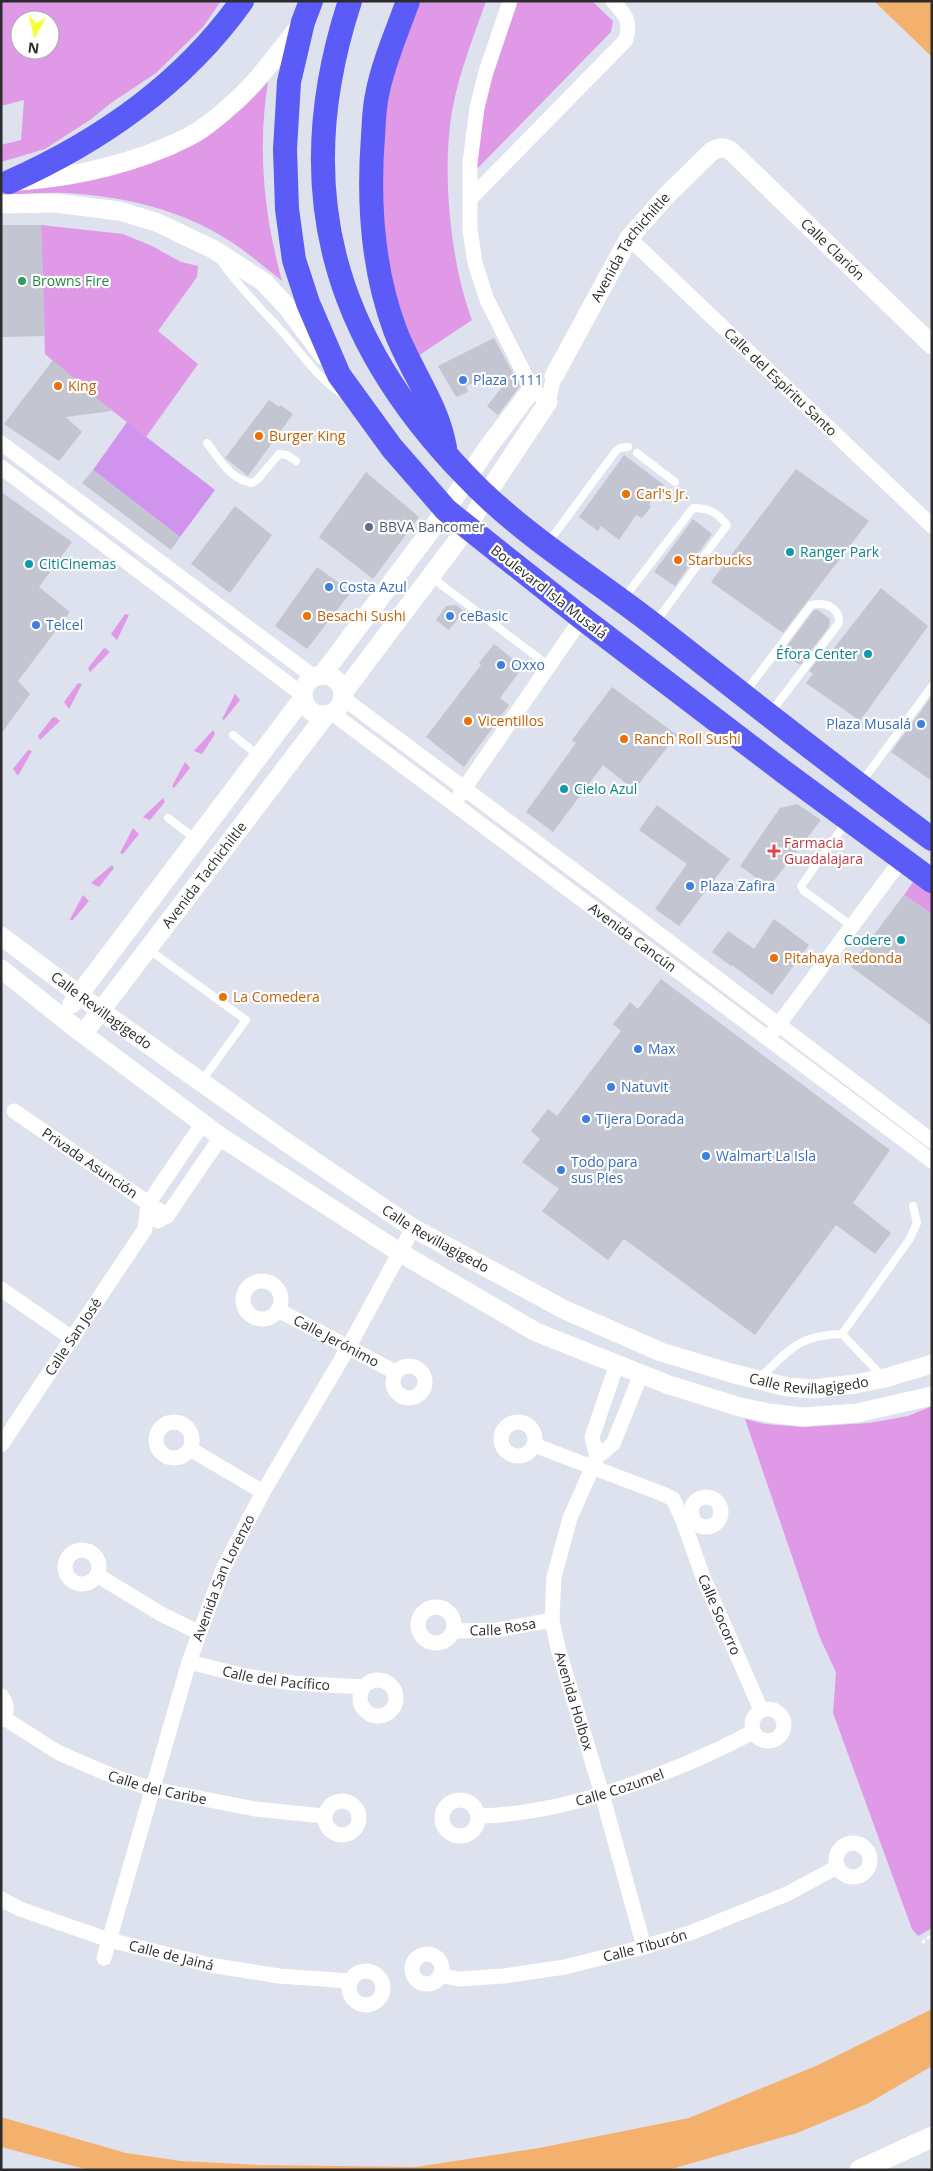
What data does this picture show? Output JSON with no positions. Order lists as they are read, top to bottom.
{
  "streets": {
    "main road": ["Boulevard Isla Musalá"],
    "street": [
      "Avenida Tachichiltle",
      "Calle Clarión",
      "Calle del Espíritu Santo",
      "Avenida Cancún",
      "Calle Revillagigedo",
      "Privada Asunción",
      "Calle San José",
      "Calle Jerónimo",
      "Avenida San Lorenzo",
      "Calle Socorro",
      "Calle Rosa",
      "Calle del Pacífico",
      "Avenida Holbox",
      "Calle Cozumel",
      "Calle del Caribe",
      "Calle Tiburón",
      "Calle de Jainá"
    ]
  },
  "crossings": [
    ["Avenida Tachichiltle", "Calle Clarión"],
    ["Avenida Tachichiltle", "Calle del Espíritu Santo"],
    ["Avenida Tachichiltle", "Boulevard Isla Musalá"],
    ["Avenida Tachichiltle", "Avenida Cancún"],
    ["Avenida Tachichiltle", "Calle Revillagigedo"],
    ["Calle Revillagigedo", "Calle San José"],
    ["Calle Revillagigedo", "Avenida San Lorenzo"],
    ["Calle Revillagigedo", "Avenida Holbox"],
    ["Privada Asunción", "Calle San José"],
    ["Calle Jerónimo", "Avenida San Lorenzo"],
    ["Avenida San Lorenzo", "Calle del Pacífico"],
    ["Avenida San Lorenzo", "Calle del Caribe"],
    ["Avenida San Lorenzo", "Calle de Jainá"],
    ["Calle Socorro", "Avenida Holbox"],
    ["Calle Socorro", "Calle Cozumel"],
    ["Calle Rosa", "Avenida Holbox"],
    ["Avenida Holbox", "Calle Cozumel"],
    ["Avenida Holbox", "Calle Tiburón"]
  ],
  "places": {
    "other": [
      "Browns Fire",
      "Plaza 1111",
      "King",
      "Burger King",
      "Carl's Jr.",
      "BBVA Bancomer",
      "Ranger Park",
      "Starbucks",
      "CitiCinemas",
      "Costa Azul",
      "Besachi Sushi",
      "ceBasic",
      "Telcel",
      "Éfora Center",
      "Oxxo",
      "Vicentillos",
      "Plaza Musalá",
      "Ranch Roll Sushi",
      "Cielo Azul",
      "Plaza Zafira",
      "Codere",
      "Pitahaya Redonda",
      "La Comedera",
      "Max",
      "Natuvit",
      "Tijera Dorada",
      "Walmart La Isla",
      "Todo para sus Pies"
    ],
    "health": ["Farmacia Guadalajara"]
  },
  "north": "bottom"
}
